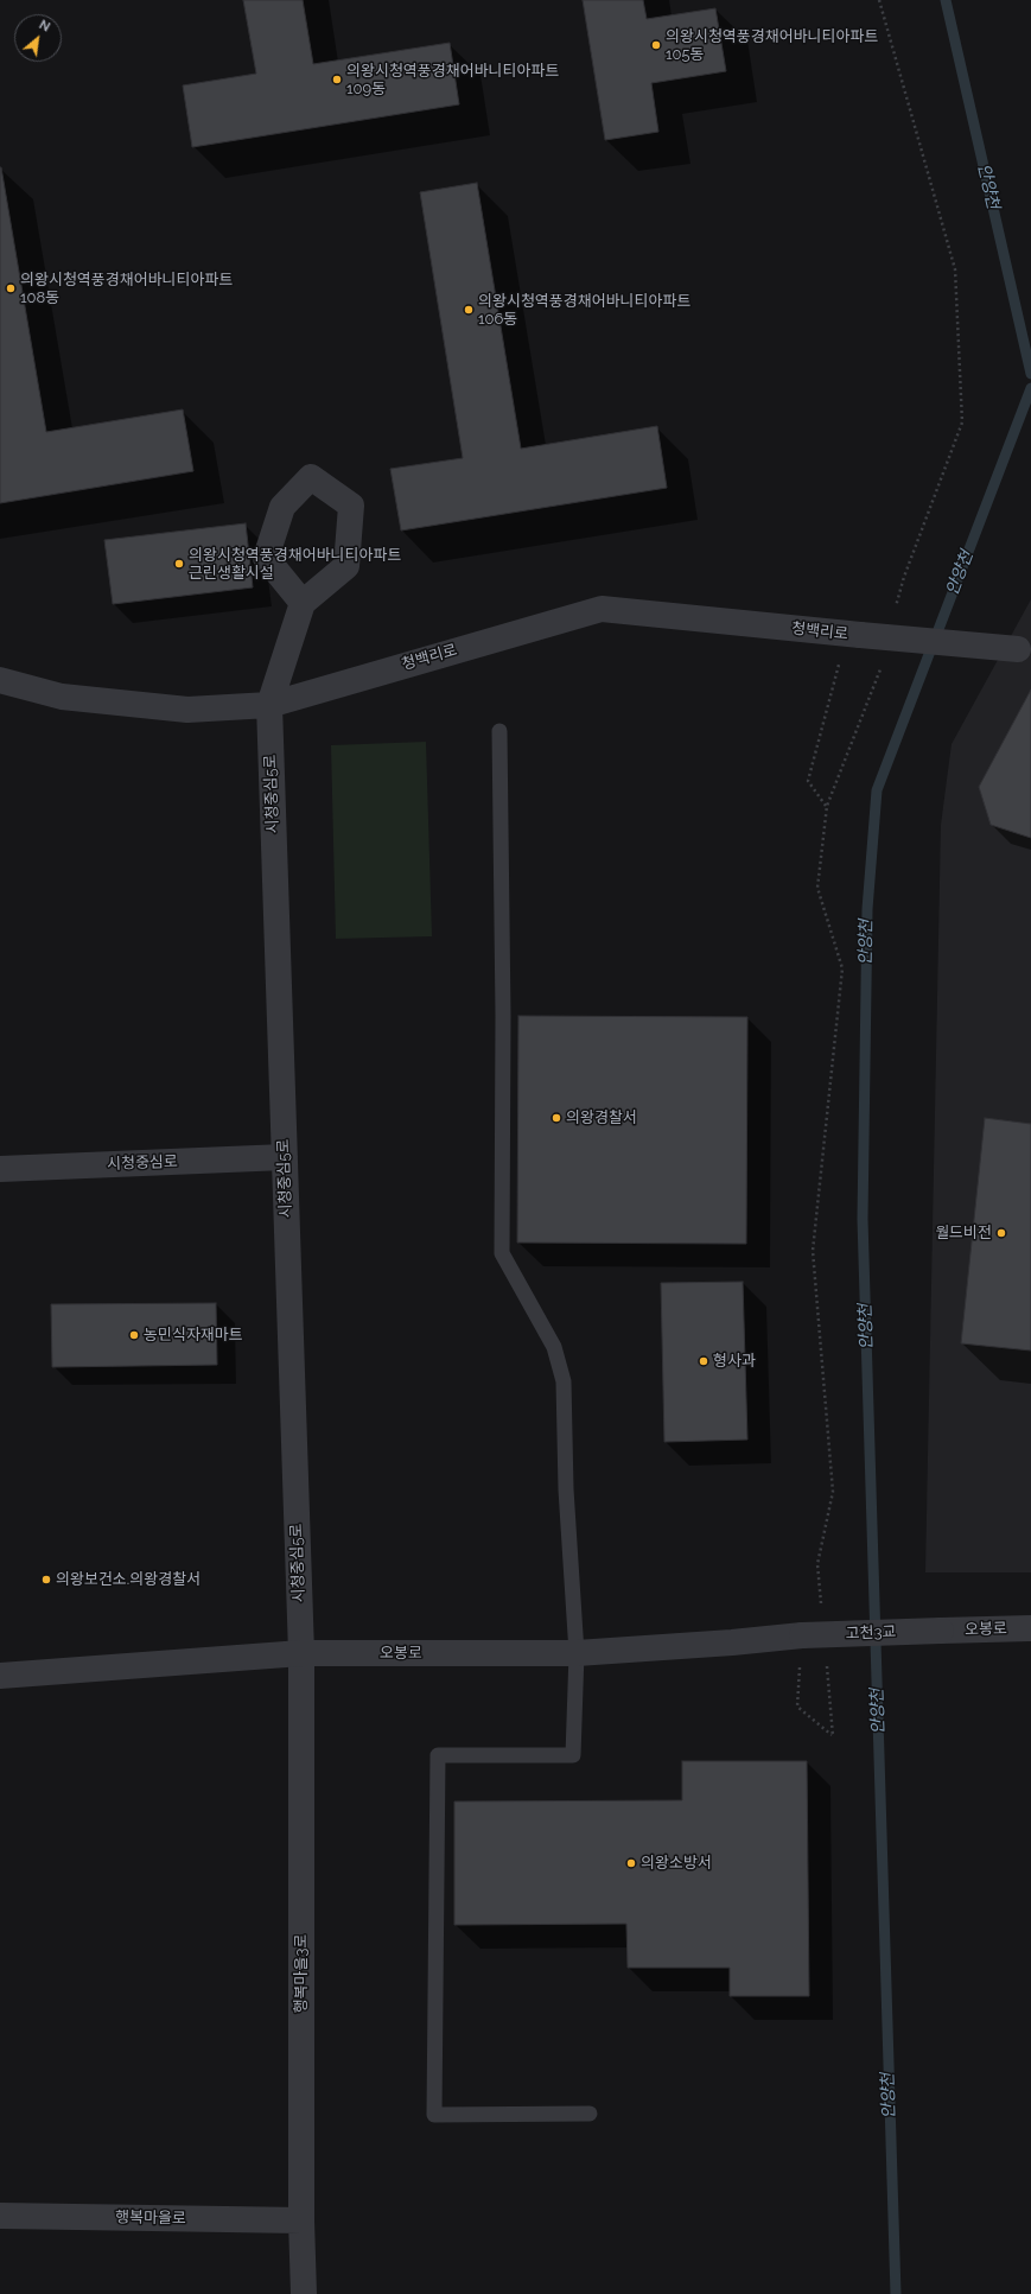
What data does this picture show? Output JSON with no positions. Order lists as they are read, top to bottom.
{
  "streets": {
    "street": [
      "청백리로",
      "시청중심5로",
      "시청중심로",
      "오봉로",
      "고천3교",
      "행복마을3로",
      "행복마을로"
    ]
  },
  "crossings": [
    ["청백리로", "시청중심5로"],
    ["시청중심5로", "시청중심로"],
    ["시청중심5로", "오봉로"],
    ["시청중심5로", "행복마을3로"],
    ["오봉로", "고천3교"],
    ["오봉로", "행복마을3로"],
    ["행복마을3로", "행복마을로"]
  ],
  "water": ["안양천"],
  "places": [
    "의왕시청역풍경채어바니티아파트 105동",
    "의왕시청역풍경채어바니티아파트 109동",
    "의왕시청역풍경채어바니티아파트 108동",
    "의왕시청역풍경채어바니티아파트 106동",
    "의왕시청역풍경채어바니티아파트 근린생활시설",
    "의왕경찰서",
    "월드비전",
    "농민식자재마트",
    "형사과",
    "의왕보건소.의왕경찰서",
    "의왕소방서"
  ],
  "north": "top right"
}
